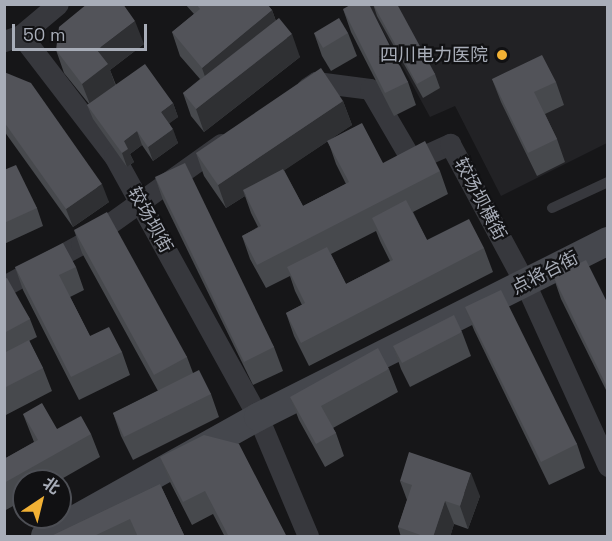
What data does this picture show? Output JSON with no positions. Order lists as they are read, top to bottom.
{
  "streets": {
    "street": ["较场坝横街", "较场坝街", "点将台街"]
  },
  "crossings": [
    ["较场坝横街", "点将台街"],
    ["较场坝街", "点将台街"]
  ],
  "places": ["四川电力医院"],
  "scale_bar": "50 m",
  "north": "top right"
}
